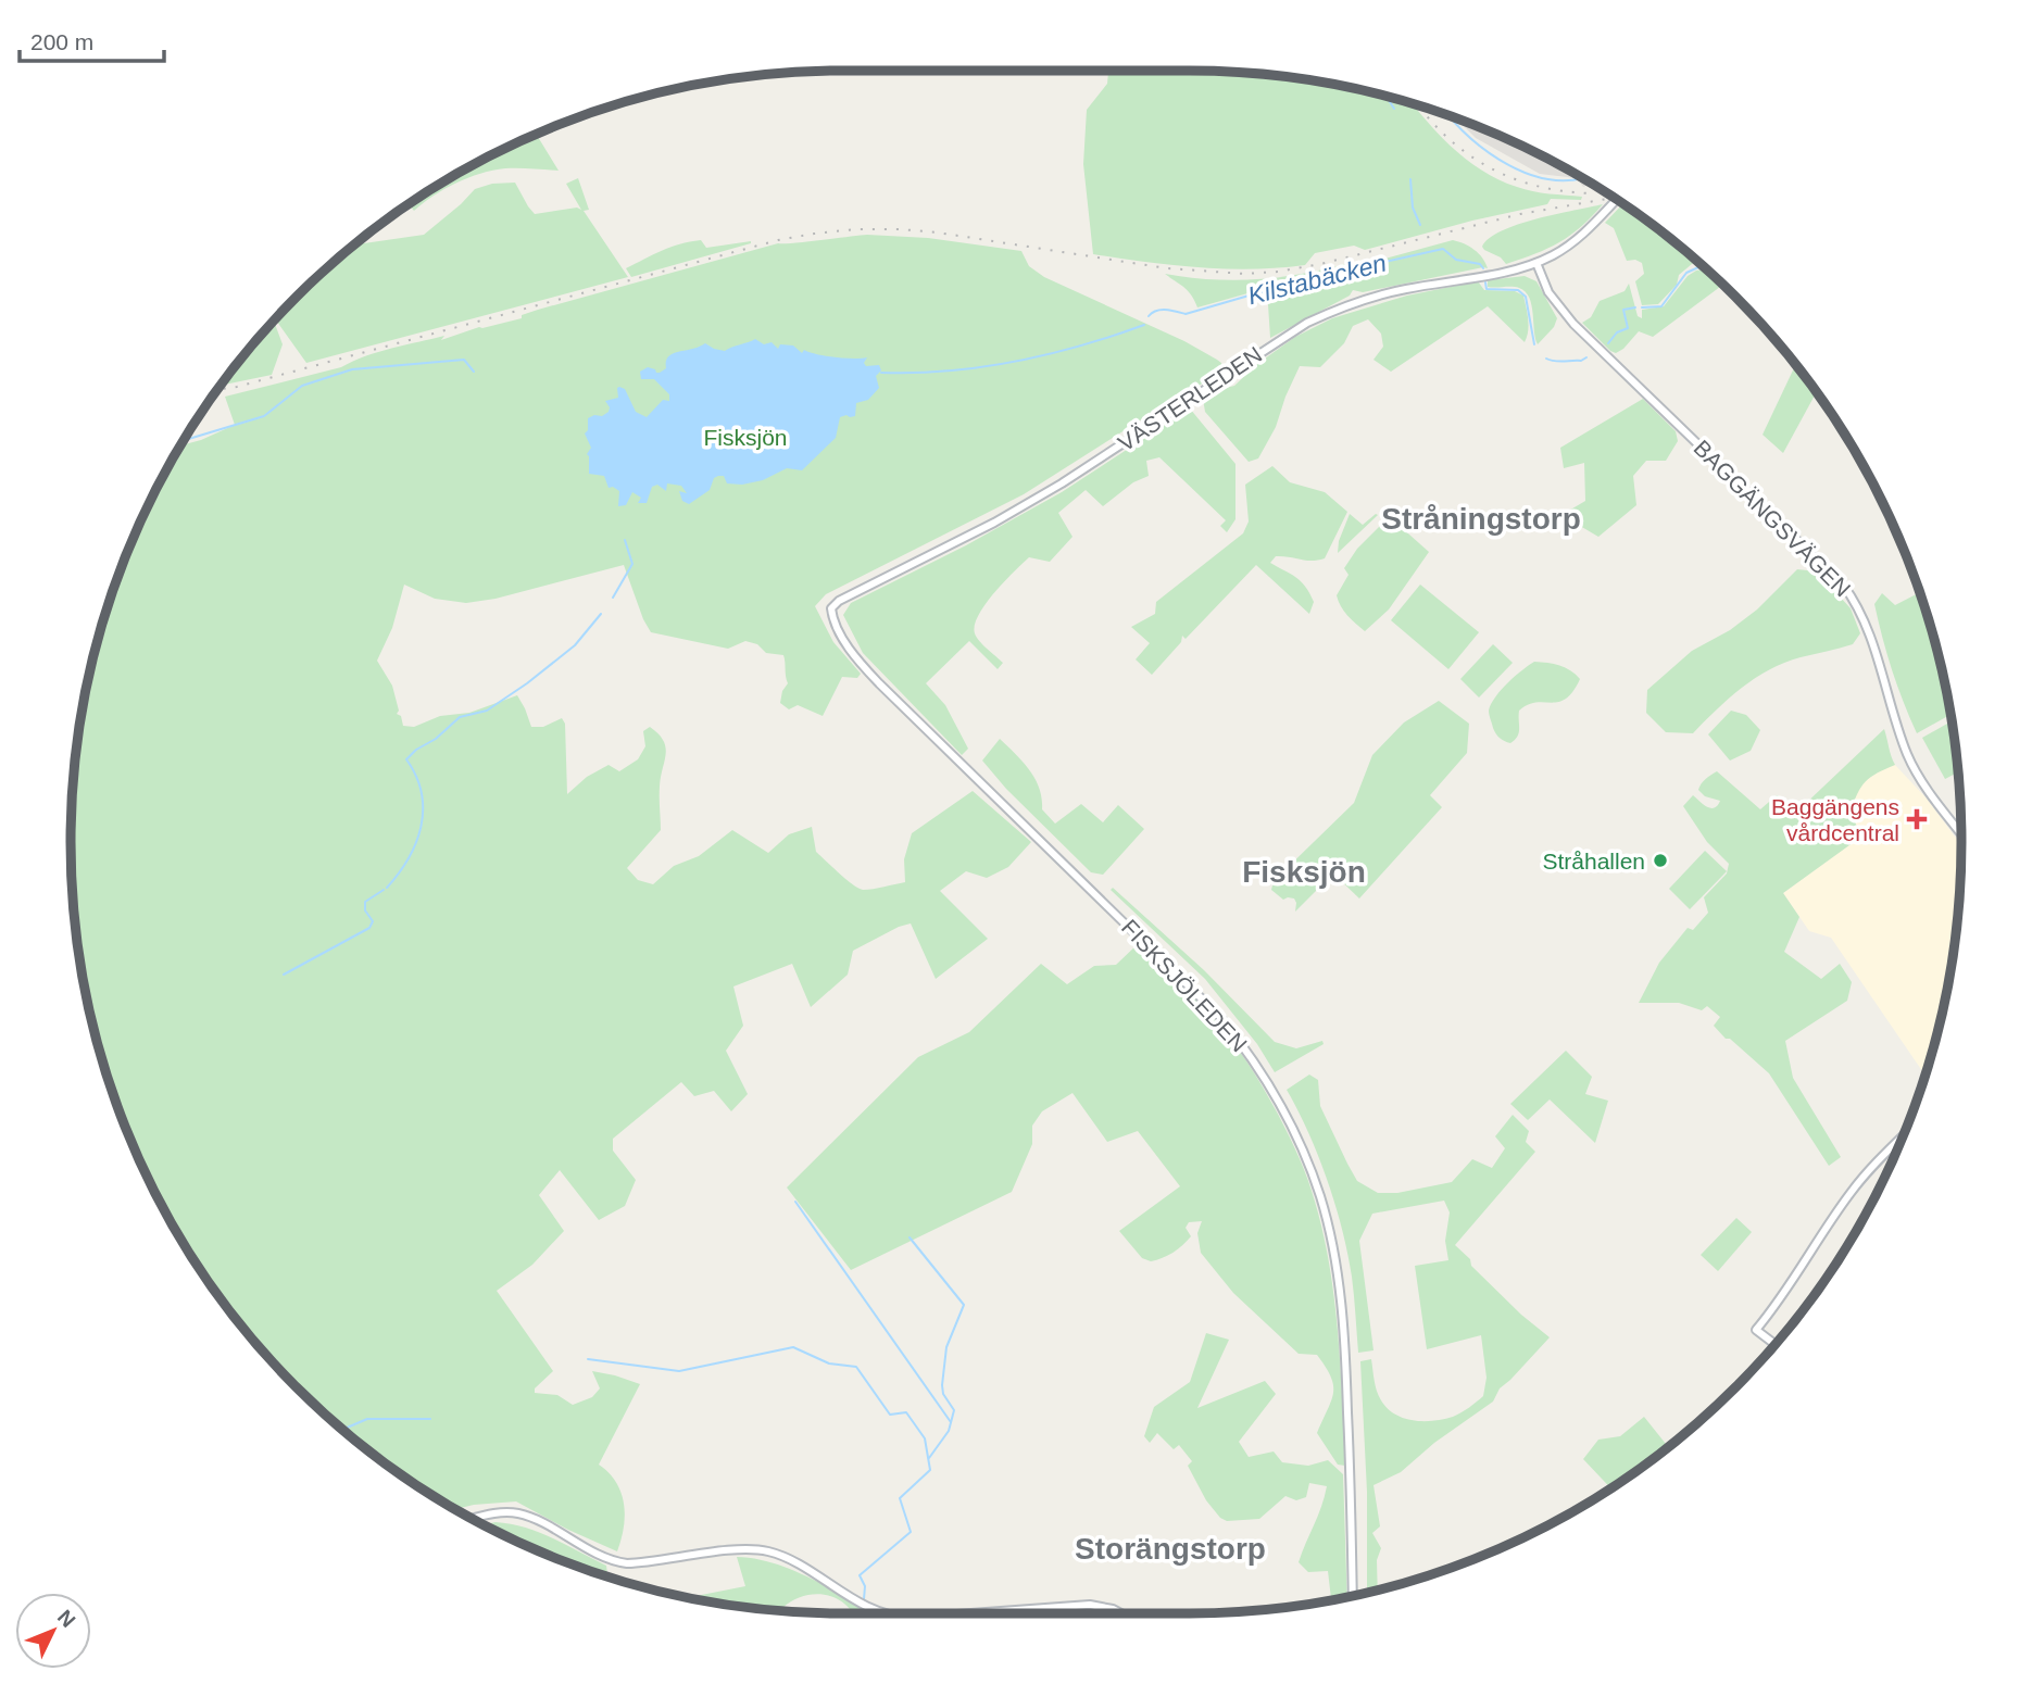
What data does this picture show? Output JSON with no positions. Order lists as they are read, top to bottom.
{
  "streets": {
    "street": ["VÄSTERLEDEN", "BAGGÄNGSVÄGEN", "FISKSJÖLEDEN"]
  },
  "crossings": [
    ["VÄSTERLEDEN", "BAGGÄNGSVÄGEN"],
    ["VÄSTERLEDEN", "FISKSJÖLEDEN"]
  ],
  "districts": ["Stråningstorp", "Fisksjön", "Storängstorp"],
  "water": ["Kilstabäcken"],
  "parks": ["Fisksjön"],
  "places": {
    "health": ["Baggängens vårdcentral"],
    "other": ["Stråhallen"]
  },
  "scale_bar": "200 m",
  "north": "top right"
}
